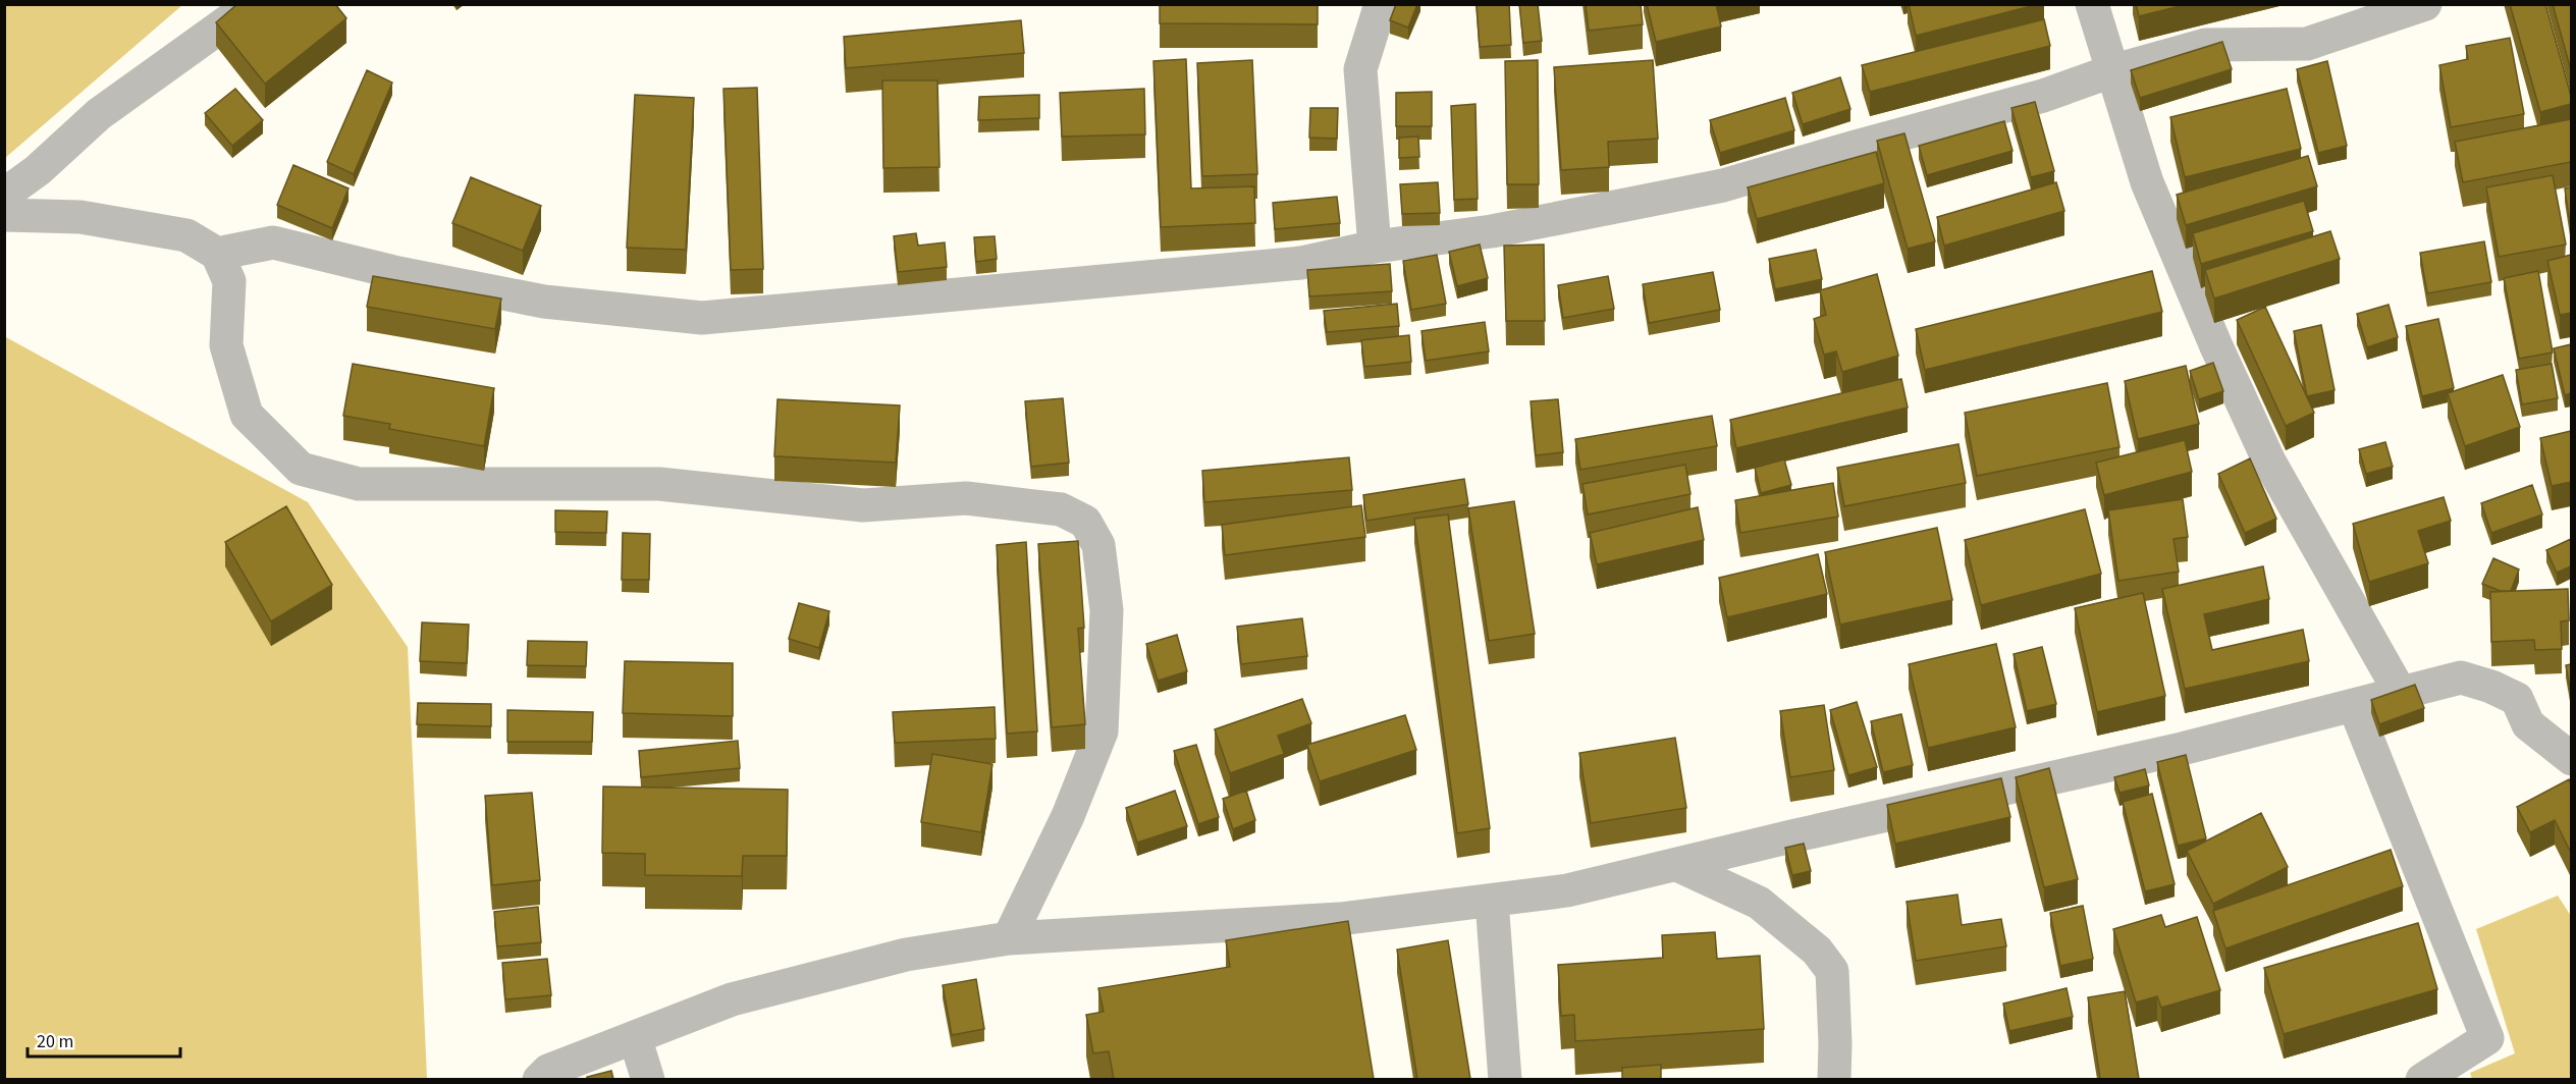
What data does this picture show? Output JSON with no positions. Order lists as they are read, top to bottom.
{
  "scale_bar": "20 m"
}
